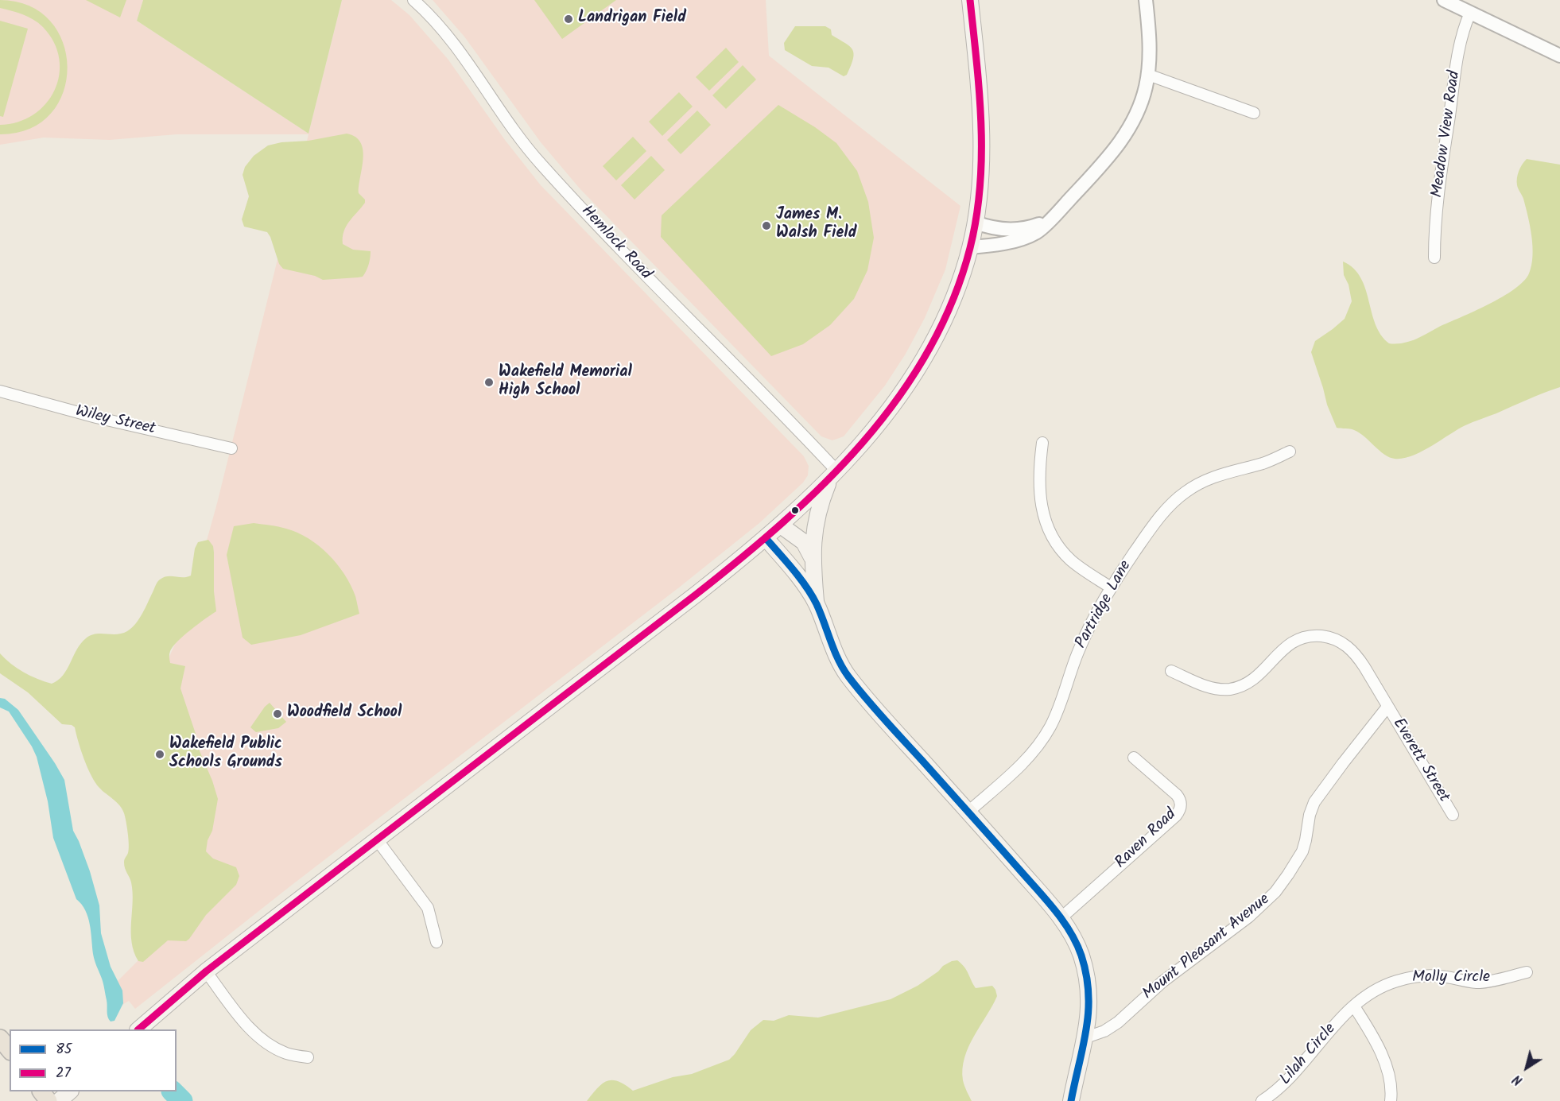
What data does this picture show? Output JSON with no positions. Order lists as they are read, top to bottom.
{
  "streets": {
    "street": [
      "Meadow View Road",
      "Hemlock Road",
      "Wiley Street",
      "Partridge Lane",
      "Everett Street",
      "Raven Road",
      "Mount Pleasant Avenue",
      "Molly Circle",
      "Lilah Circle"
    ]
  },
  "crossings": [
    ["Everett Street", "Mount Pleasant Avenue"],
    ["Molly Circle", "Lilah Circle"]
  ],
  "places": [
    "Landrigan Field",
    "James M. Walsh Field",
    "Wakefield Memorial High School",
    "Woodfield School",
    "Wakefield Public Schools Grounds"
  ],
  "lines": ["transit line 27", "transit line 85"],
  "legend": ["85", "27"],
  "north": "bottom left"
}
